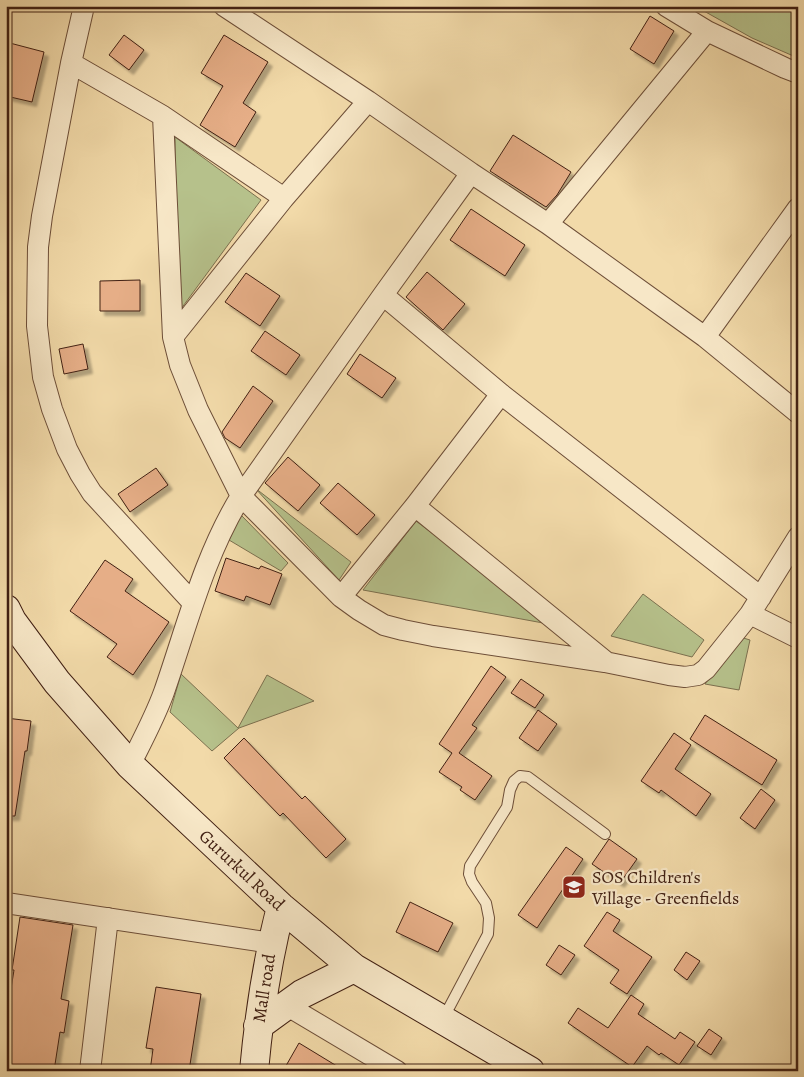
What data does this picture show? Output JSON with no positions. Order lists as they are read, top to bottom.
{
  "streets": {
    "street": ["Gururkul Road", "Mall road"]
  },
  "crossings": [
    ["Gururkul Road", "Mall road"]
  ],
  "places": {
    "school or university": ["SOS Children's Village - Greenfields"]
  }
}
